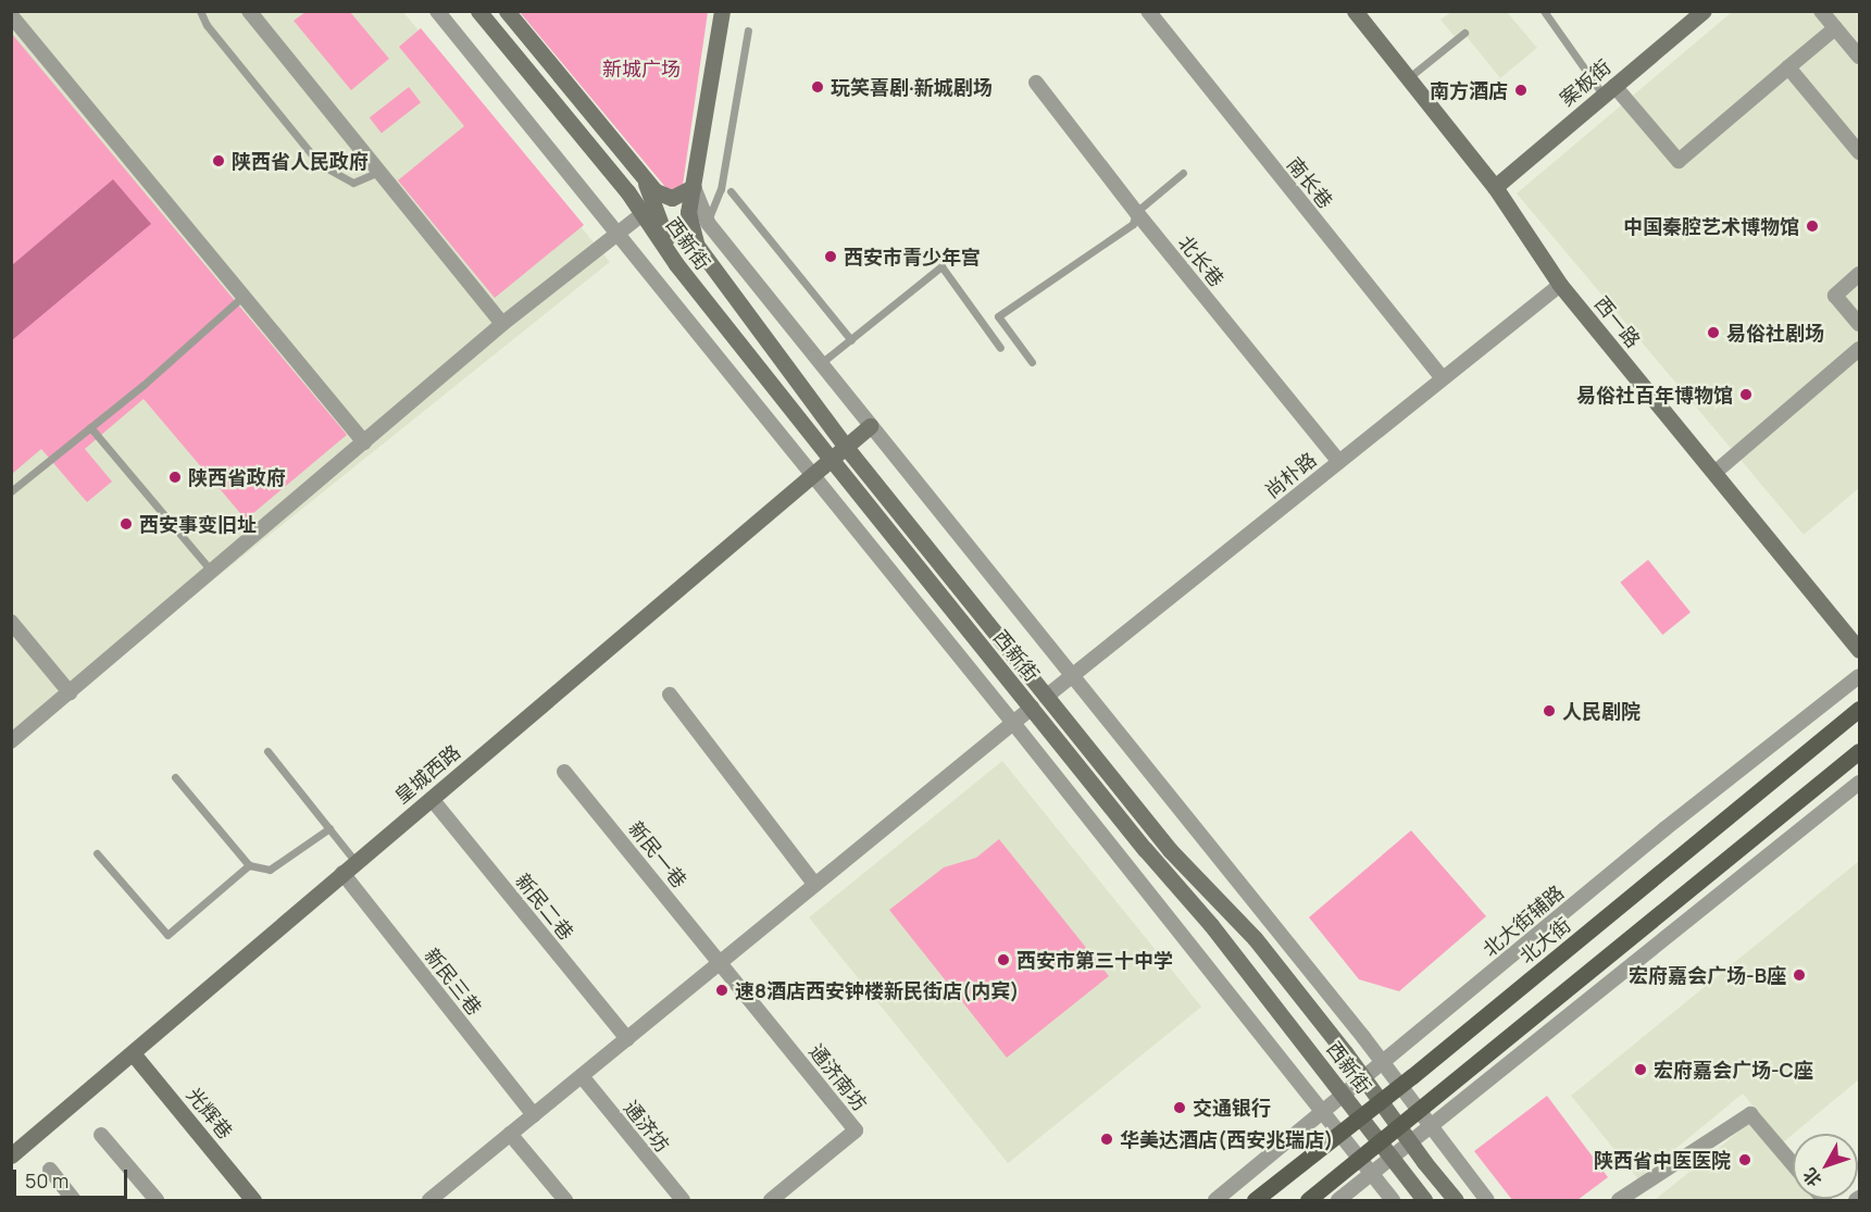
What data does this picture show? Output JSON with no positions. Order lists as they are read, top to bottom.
{
  "streets": {
    "main road": [
      "案板街",
      "西新街",
      "西一路",
      "皇城西路",
      "北大街",
      "光辉巷"
    ],
    "street": [
      "南长巷",
      "北长巷",
      "尚朴路",
      "新民一巷",
      "新民二巷",
      "北大街辅路",
      "新民三巷",
      "通济南坊",
      "通济坊"
    ]
  },
  "crossings": [
    ["案板街", "西一路"],
    ["南长巷", "尚朴路"],
    ["西新街", "尚朴路"],
    ["西新街", "皇城西路"],
    ["西新街", "北大街辅路"],
    ["西新街", "北大街"],
    ["北长巷", "尚朴路"],
    ["西一路", "尚朴路"],
    ["皇城西路", "新民二巷"],
    ["皇城西路", "新民三巷"],
    ["皇城西路", "光辉巷"],
    ["新民一巷", "通济南坊"]
  ],
  "parks": ["新城广场"],
  "places": [
    "玩笑喜剧·新城剧场",
    "南方酒店",
    "陕西省人民政府",
    "中国秦腔艺术博物馆",
    "西安市青少年宫",
    "易俗社剧场",
    "易俗社百年博物馆",
    "陕西省政府",
    "西安事变旧址",
    "人民剧院",
    "西安市第三十中学",
    "宏府嘉会广场-B座",
    "速8酒店西安钟楼新民街店(内宾)",
    "宏府嘉会广场-C座",
    "交通银行",
    "华美达酒店(西安兆瑞店)",
    "陕西省中医医院"
  ],
  "scale_bar": "50 m",
  "north": "bottom left"
}
